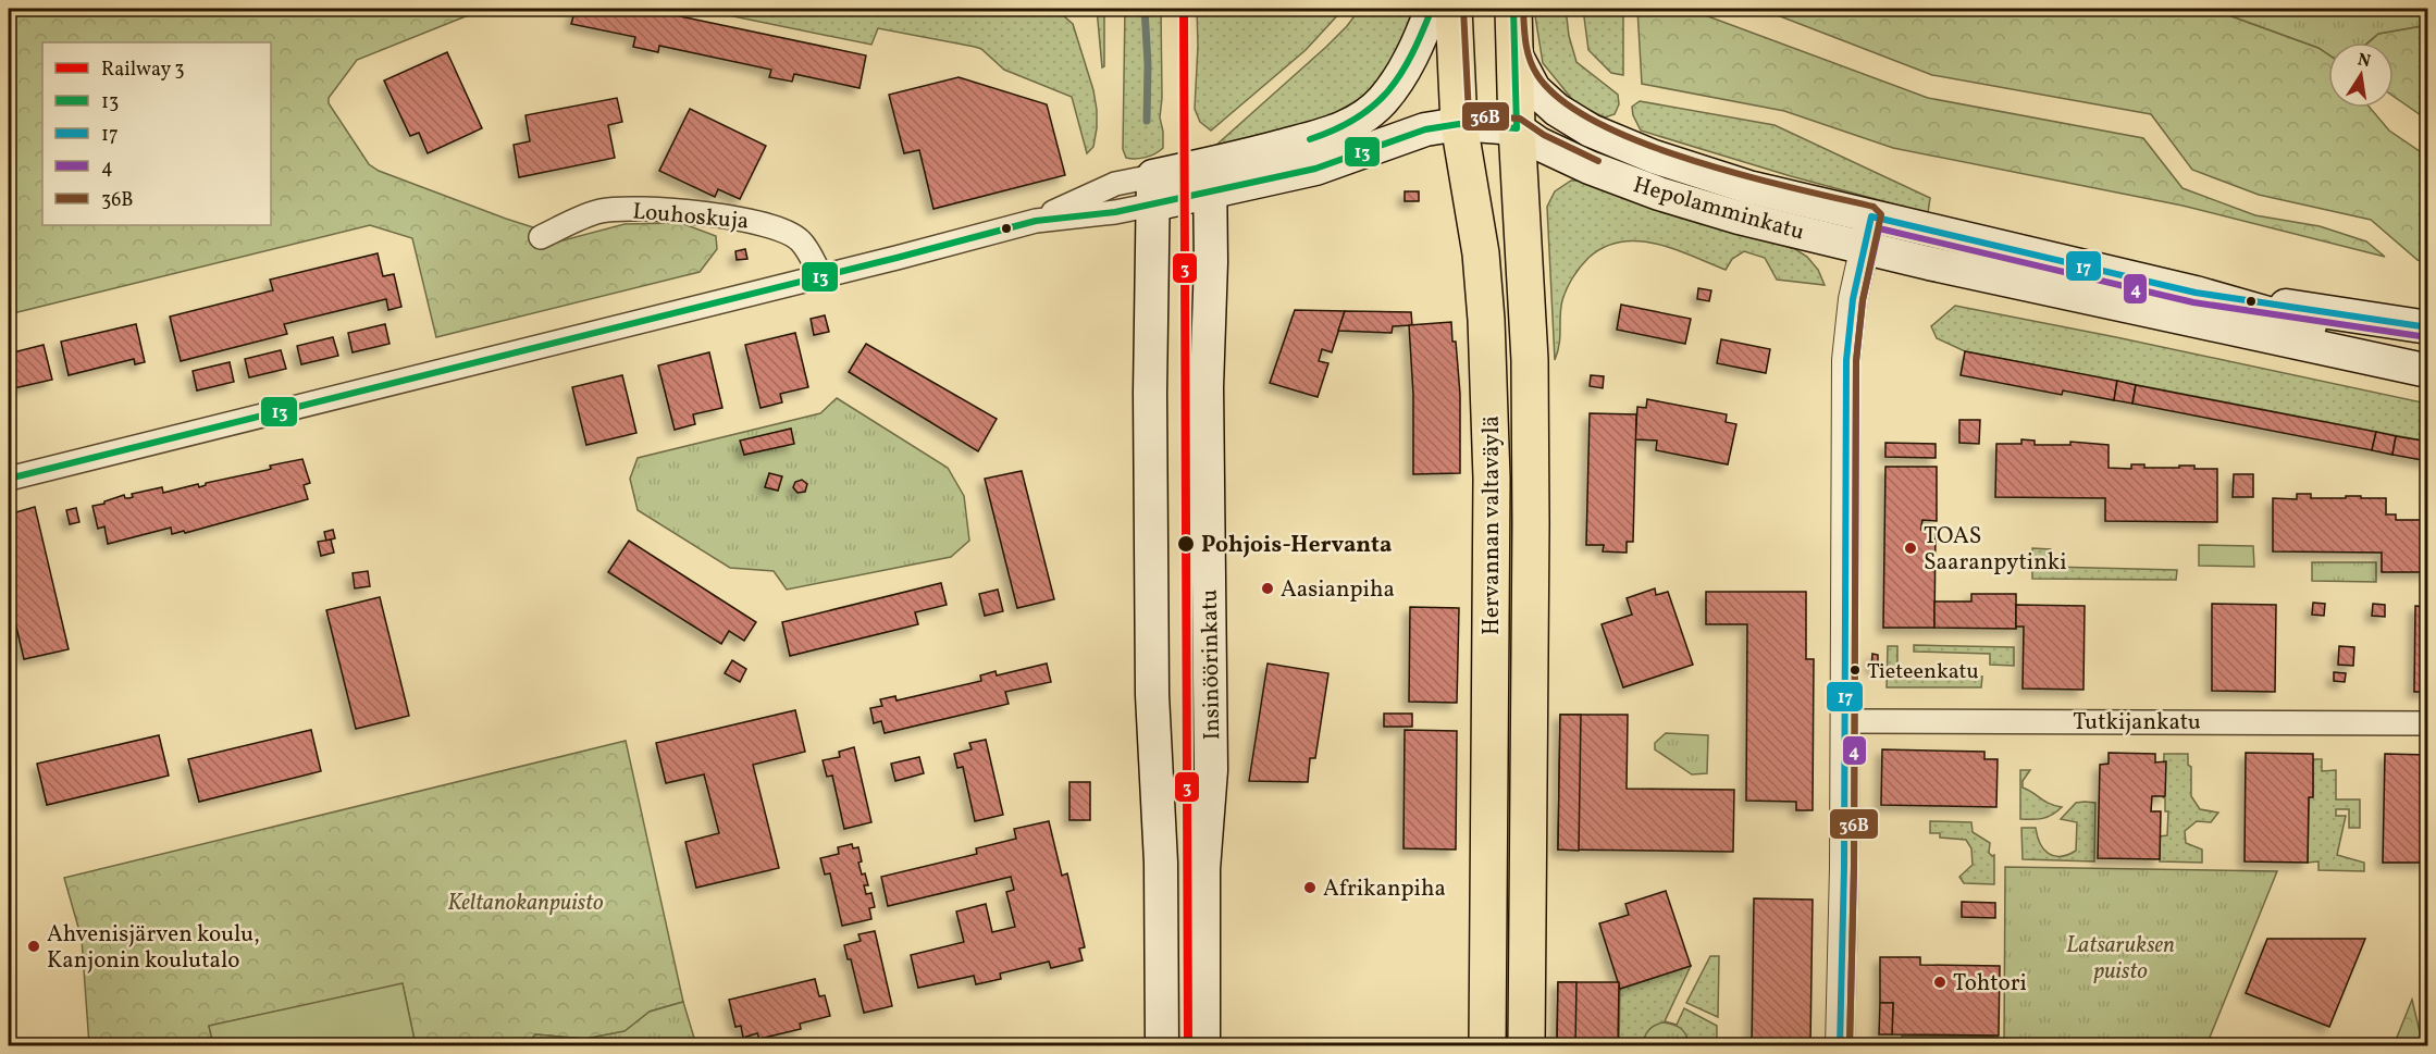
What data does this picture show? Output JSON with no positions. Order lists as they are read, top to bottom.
{
  "streets": {
    "main road": ["Hepolamminkatu", "Hervannan valtaväylä", "Insinöörinkatu"],
    "street": ["Louhoskuja", "Tutkijankatu"]
  },
  "crossings": [
    ["Hepolamminkatu", "Hervannan valtaväylä"]
  ],
  "parks": ["Keltanokanpuisto", "Latsaruksen puisto"],
  "places": [
    "Pohjois-Hervanta",
    "TOAS Saaranpytinki",
    "Aasianpiha",
    "Tieteenkatu",
    "Afrikanpiha",
    "Ahvenisjärven koulu, Kanjonin koulutalo",
    "Tohtori"
  ],
  "lines": [
    "rail line 3",
    "transit line 13",
    "transit line 36B",
    "transit line 17",
    "transit line 4"
  ],
  "legend": [
    "Railway 3",
    "13",
    "17",
    "4",
    "36B"
  ],
  "north": "top"
}
